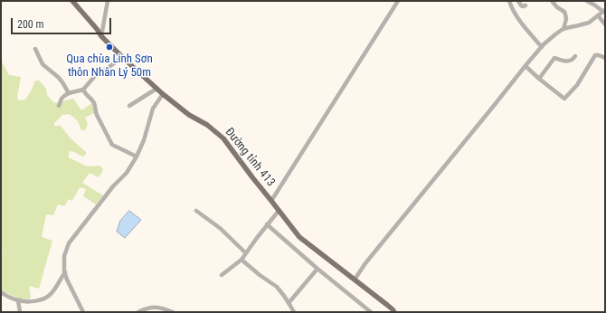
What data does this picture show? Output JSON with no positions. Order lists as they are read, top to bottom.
{
  "streets": {
    "main road": ["Đường tỉnh 413"]
  },
  "places": ["Qua chùa Linh Sơn thôn Nhân Lý 50m"],
  "scale_bar": "200 m"
}
